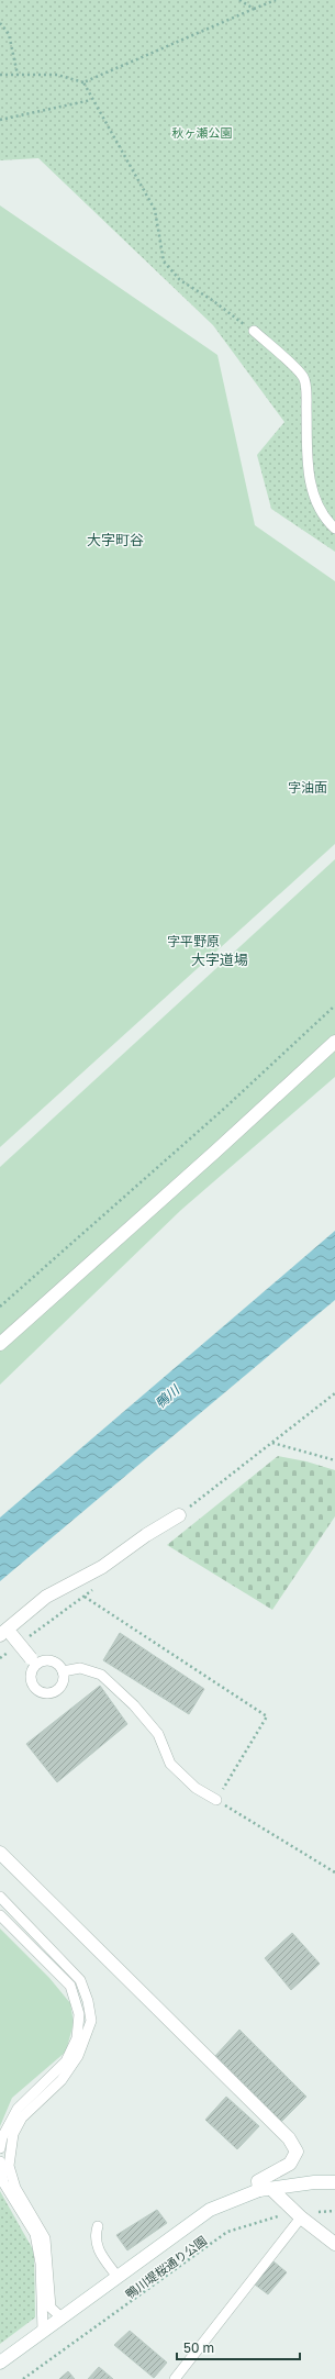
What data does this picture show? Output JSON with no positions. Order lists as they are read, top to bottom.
{
  "streets": {
    "path": ["鴨川堤桜通り公園"]
  },
  "districts": [
    "大字町谷",
    "字油面",
    "字平野原",
    "大字道場"
  ],
  "water": ["鴨川"],
  "parks": ["秋ヶ瀬公園"],
  "scale_bar": "50 m"
}
